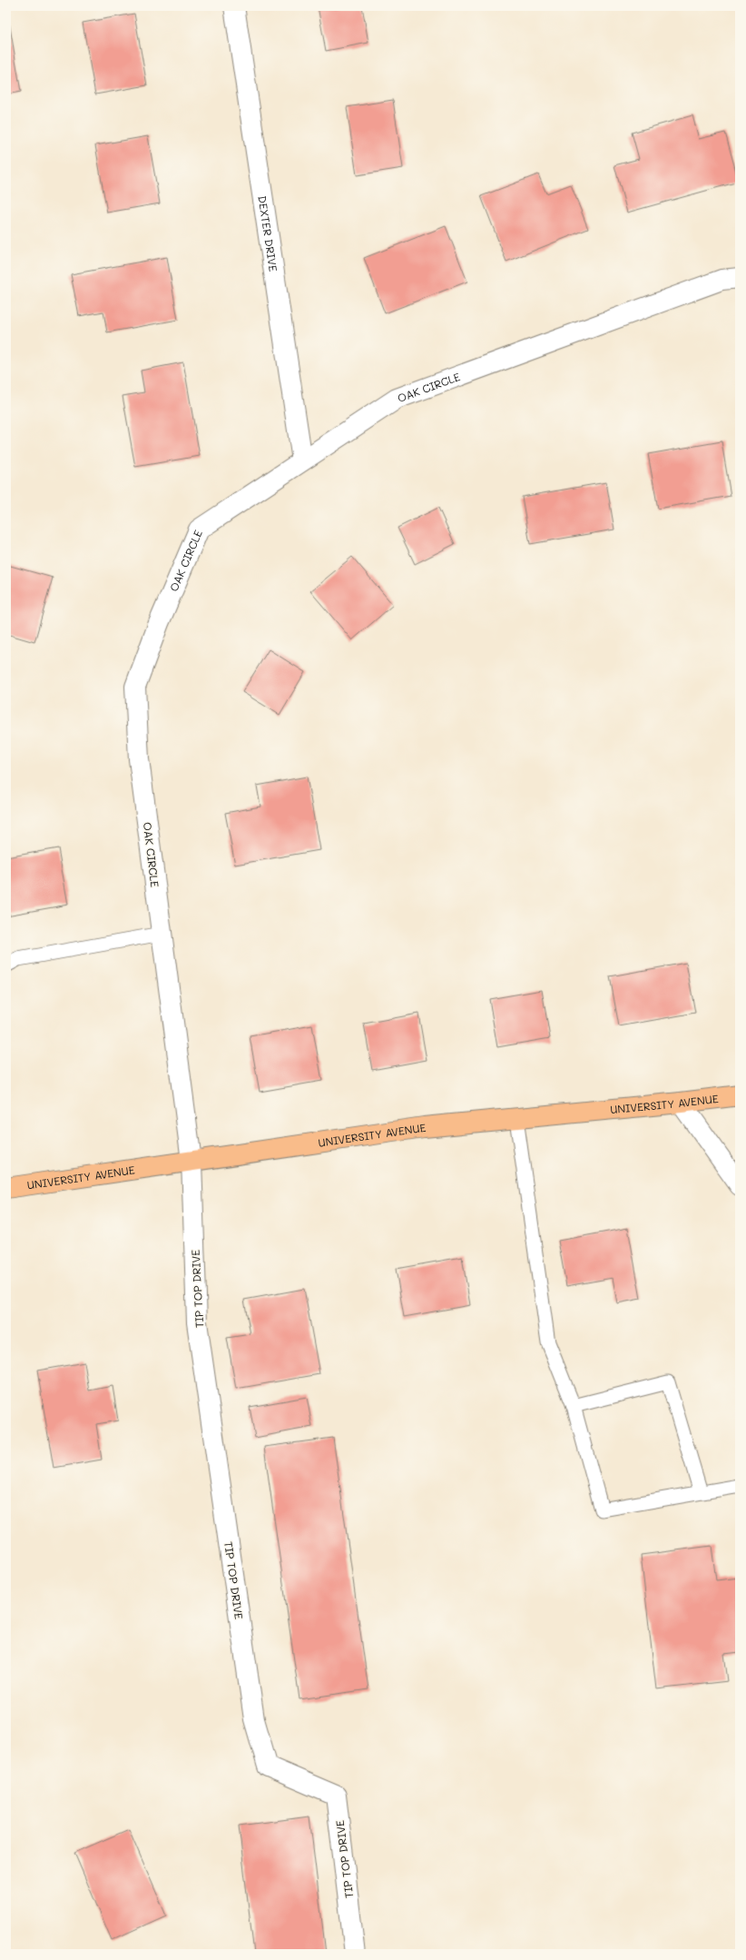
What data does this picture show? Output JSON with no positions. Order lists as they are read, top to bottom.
{
  "streets": {
    "main road": ["UNIVERSITY AVENUE"],
    "street": ["DEXTER DRIVE", "OAK CIRCLE", "TIP TOP DRIVE"]
  },
  "crossings": [
    ["DEXTER DRIVE", "OAK CIRCLE"],
    ["OAK CIRCLE", "UNIVERSITY AVENUE"],
    ["OAK CIRCLE", "TIP TOP DRIVE"],
    ["UNIVERSITY AVENUE", "TIP TOP DRIVE"]
  ]
}
